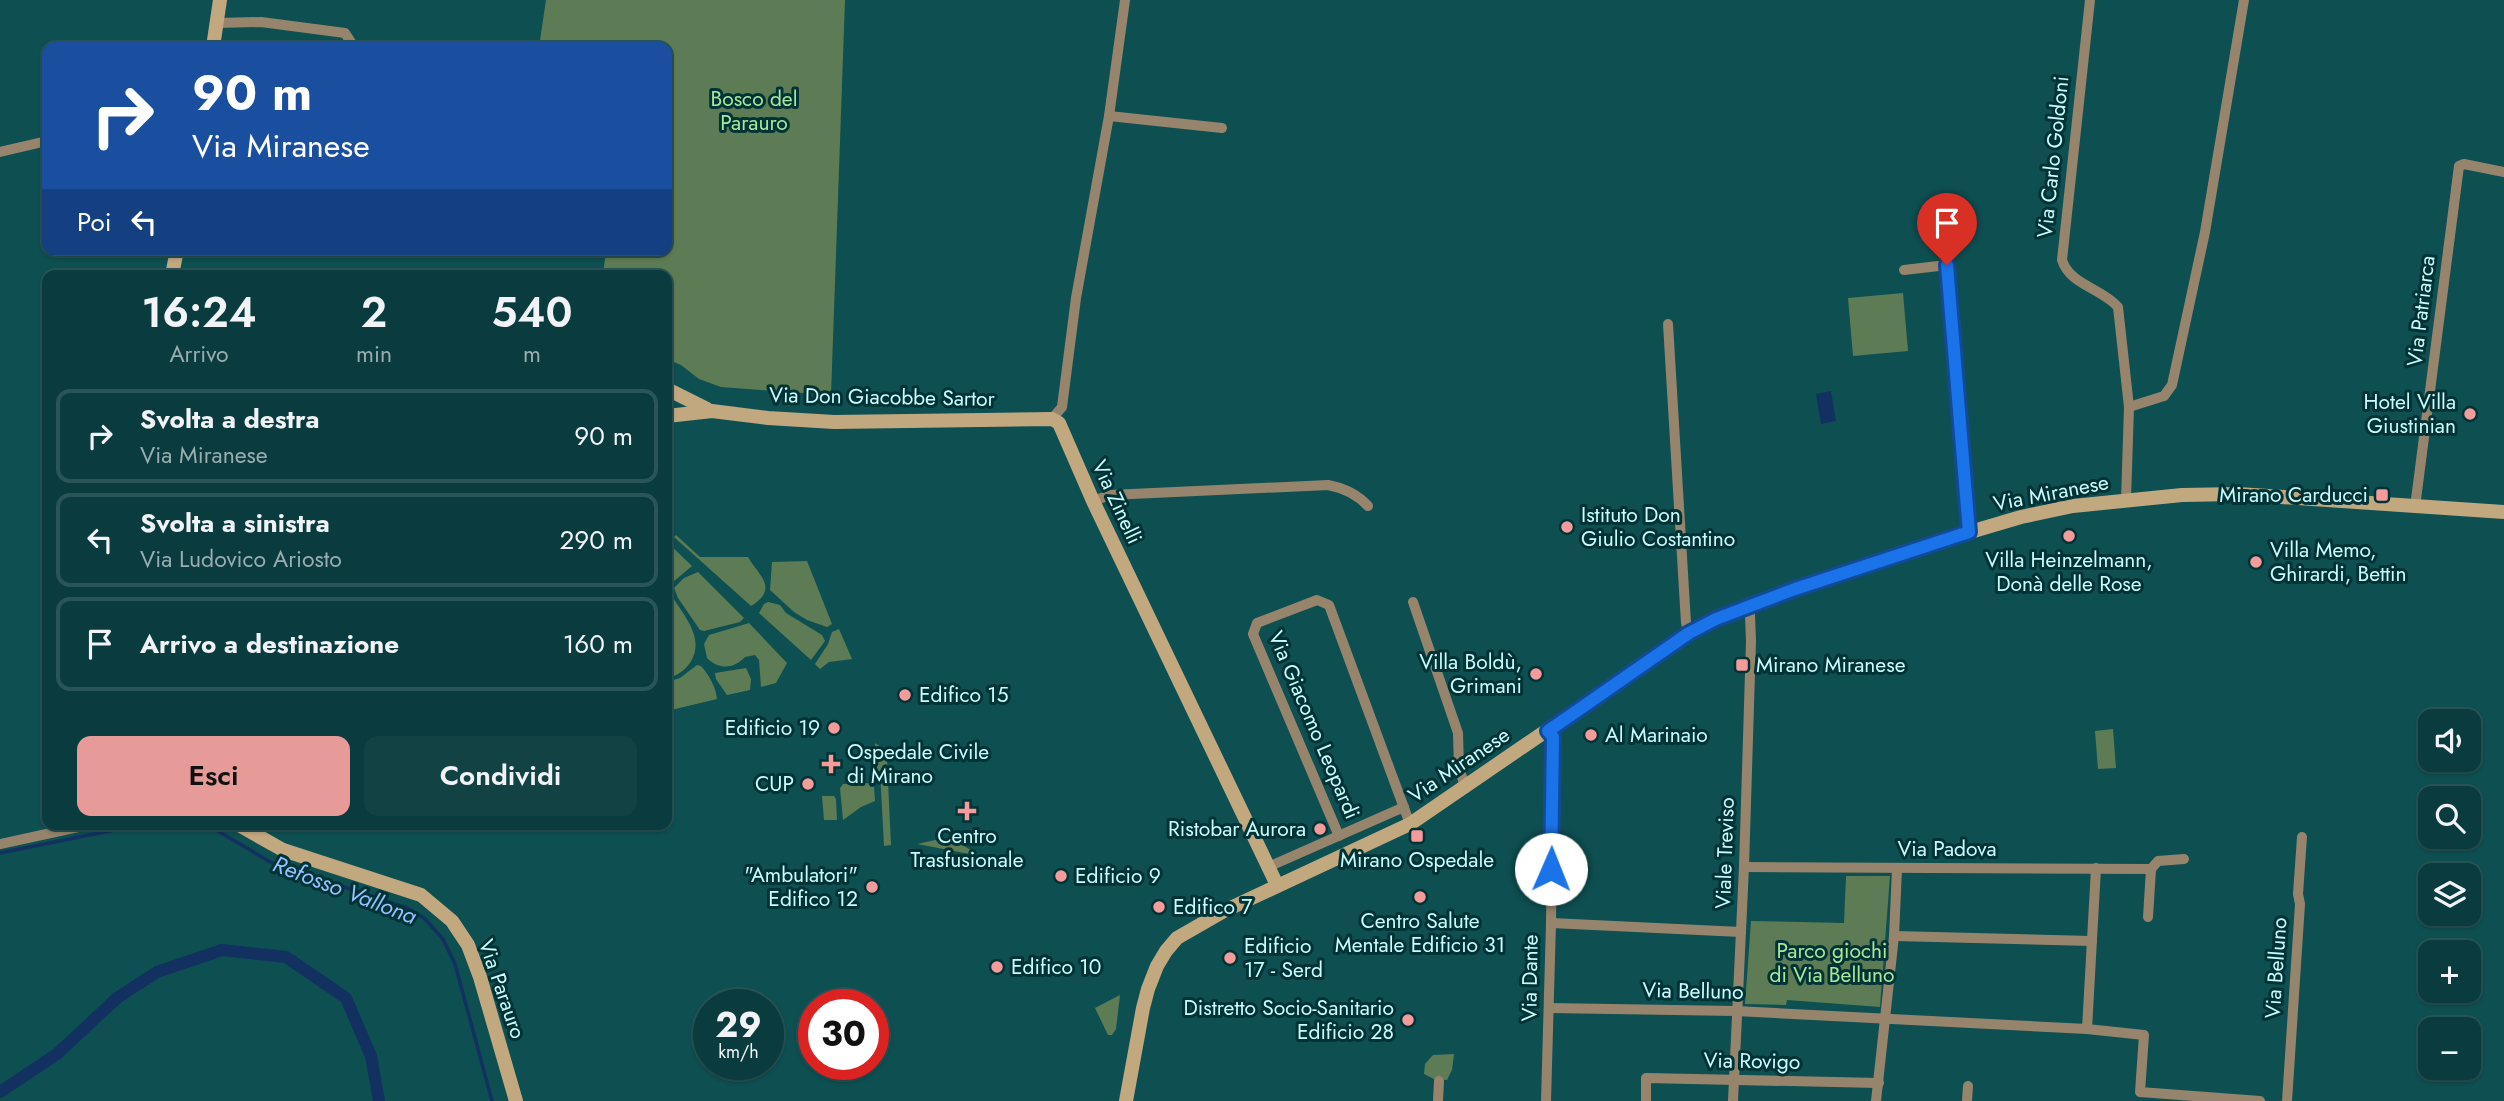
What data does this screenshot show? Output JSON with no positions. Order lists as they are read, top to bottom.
{
  "streets": {
    "main road": [
      "Via Don Giacobbe Sartor",
      "Via Miranese",
      "Via Zinelli",
      "Via Parauro"
    ],
    "street": [
      "Via Carlo Goldoni",
      "Via Patriarca",
      "Via Giacomo Leopardi",
      "Via Padova",
      "Viale Treviso",
      "Via Belluno",
      "Via Dante",
      "Via Rovigo"
    ]
  },
  "crossings": [
    ["Via Carlo Goldoni", "Via Miranese"],
    ["Via Patriarca", "Via Miranese"],
    ["Via Don Giacobbe Sartor", "Via Zinelli"],
    ["Via Miranese", "Via Zinelli"],
    ["Via Miranese", "Via Giacomo Leopardi"],
    ["Via Miranese", "Viale Treviso"],
    ["Via Miranese", "Via Dante"],
    ["Via Padova", "Viale Treviso"],
    ["Viale Treviso", "Via Belluno"],
    ["Viale Treviso", "Via Rovigo"],
    ["Via Belluno", "Via Dante"]
  ],
  "water": ["Refosso Vallona"],
  "parks": ["Bosco del Parauro", "Parco giochi di Via Belluno"],
  "places": {
    "other": [
      "Hotel Villa Giustinian",
      "Istituto Don Giulio Costantino",
      "Villa Heinzelmann, Donà delle Rose",
      "Villa Memo, Ghirardi, Bettin",
      "Villa Boldù, Grimani",
      "Edifico 15",
      "Edificio 19",
      "Al Marinaio",
      "CUP",
      "Ristobar Aurora",
      "Edificio 9",
      "\"Ambulatori\" Edifico 12",
      "Centro Salute Mentale Edificio 31",
      "Edifico 7",
      "Edificio 17 - Serd",
      "Edifico 10",
      "Distretto Socio-Sanitario Edificio 28"
    ],
    "transit": ["Mirano Carducci", "Mirano Miranese", "Mirano Ospedale"],
    "health": ["Ospedale Civile di Mirano", "Centro Trasfusionale"]
  },
  "page": {
    "turn": ["90 m", "Via Miranese"],
    "then": "Poi",
    "eta": [
      "16:24",
      "Arrivo",
      "2",
      "min",
      "540",
      "m"
    ],
    "list": [
      {
        "name": "Svolta a destra",
        "note": "Via Miranese",
        "value": "90 m"
      },
      {
        "name": "Svolta a sinistra",
        "note": "Via Ludovico Ariosto",
        "value": "290 m"
      },
      {
        "name": "Arrivo a destinazione",
        "value": "160 m"
      }
    ],
    "map_buttons": ["+", "−"],
    "buttons": ["Esci", "Condividi"],
    "speed": "29 km/h",
    "limit": "30"
  }
}
